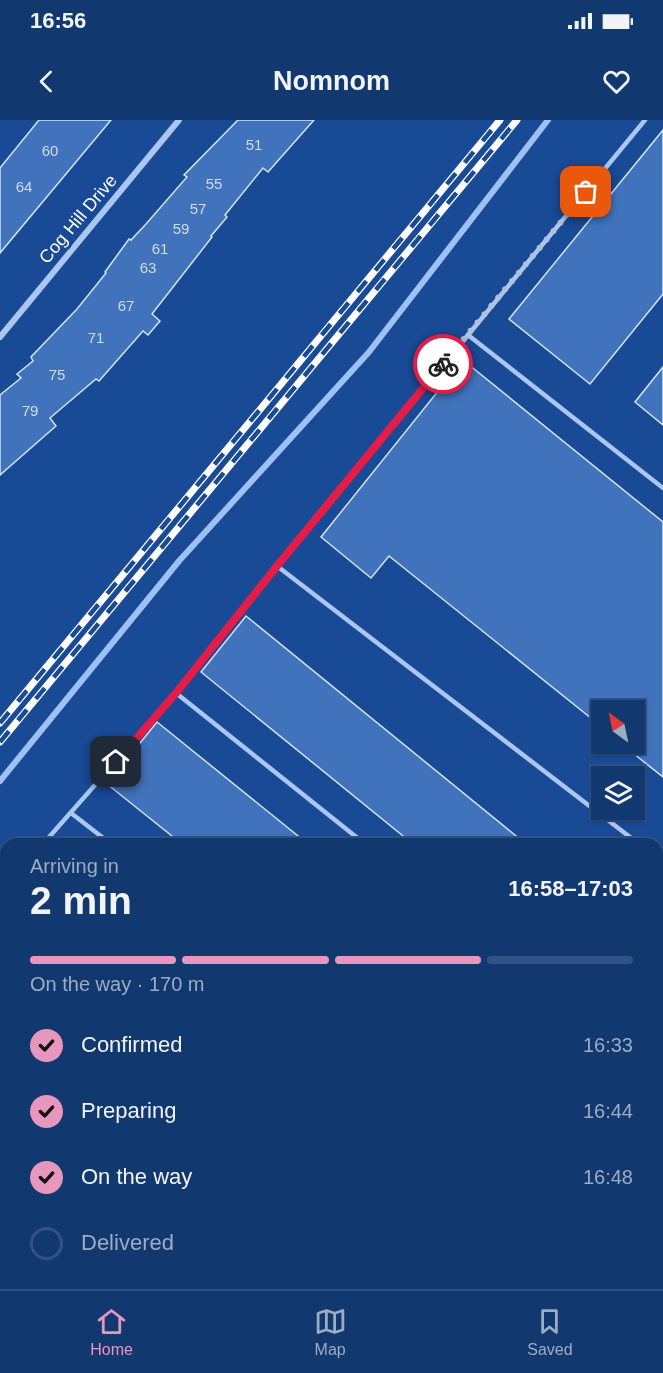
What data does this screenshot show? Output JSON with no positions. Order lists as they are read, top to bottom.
{
  "streets": {
    "street": ["Cog Hill Drive"]
  },
  "house_numbers": [
    "51",
    "60",
    "55",
    "64",
    "57",
    "59",
    "61",
    "63",
    "67",
    "71",
    "75",
    "79"
  ],
  "north": "top left",
  "page": {
    "status": "16:56",
    "header": "Nomnom",
    "heading": ["2 min", "Arriving in", "16:58–17:03"],
    "bar": "On the way · 170 m",
    "list": [
      ["Confirmed", "16:33"],
      ["Preparing", "16:44"],
      ["On the way", "16:48"],
      "Delivered"
    ],
    "tabs": ["Home", "Map", "Saved"]
  }
}
